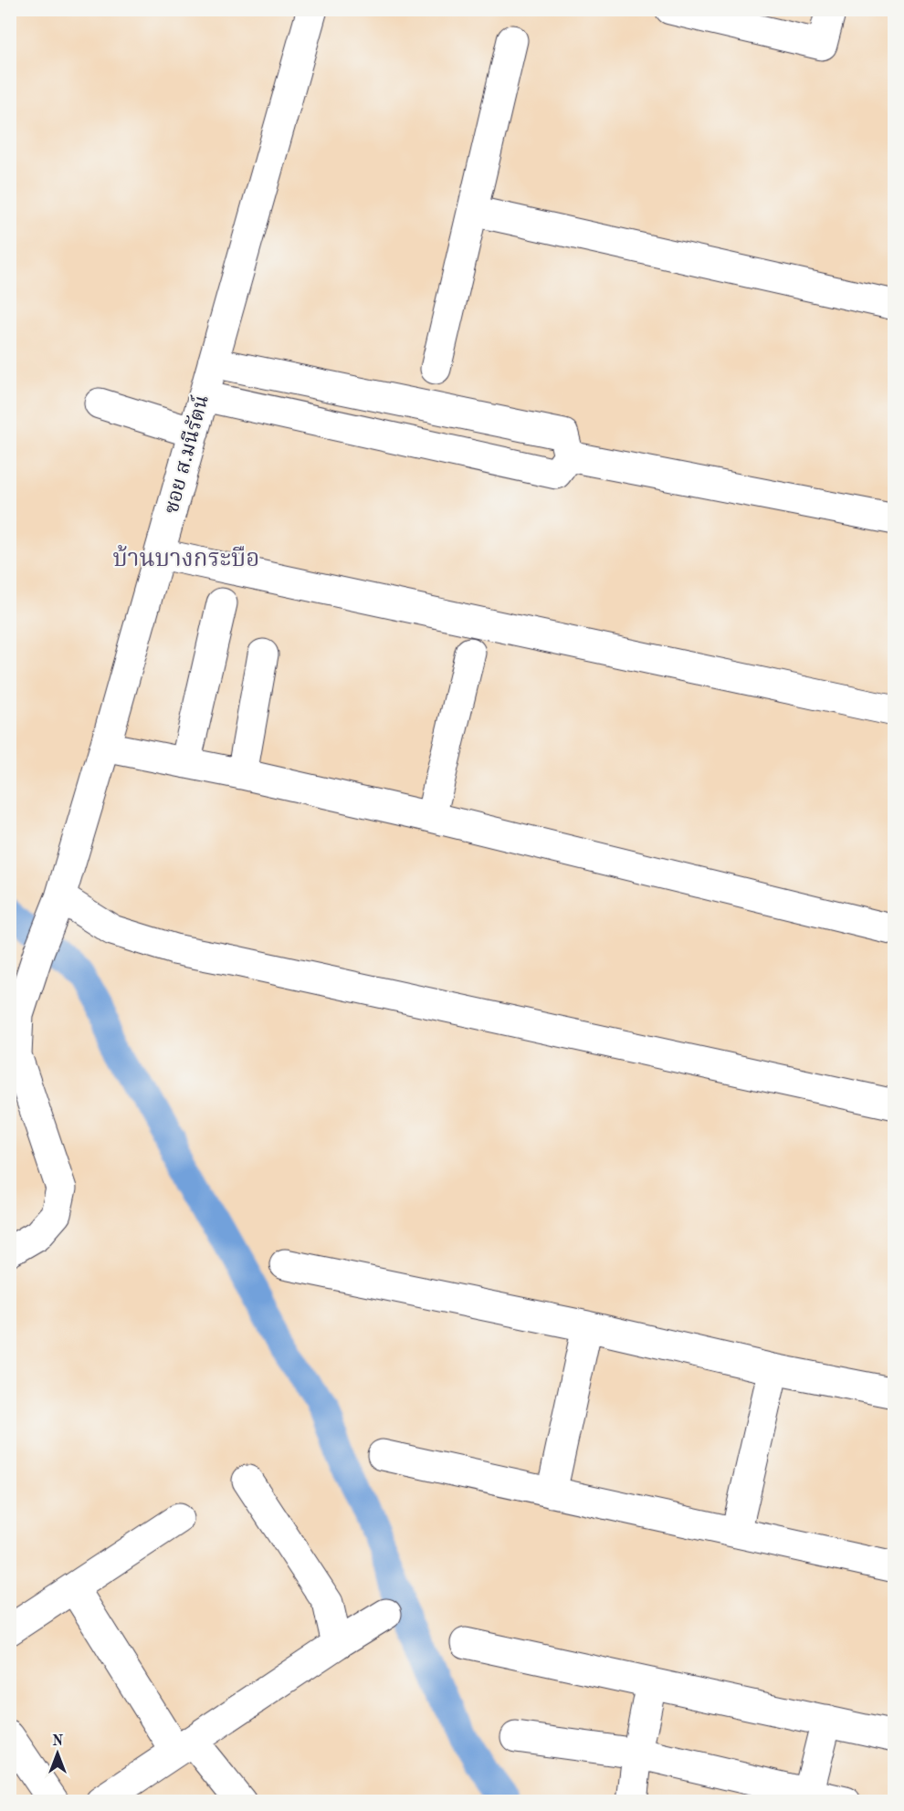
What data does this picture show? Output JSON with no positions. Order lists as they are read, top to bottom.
{
  "streets": {
    "street": ["ซอย ส.มนีรัตน์"]
  },
  "districts": ["บ้านบางกระบือ"],
  "north": "top"
}
